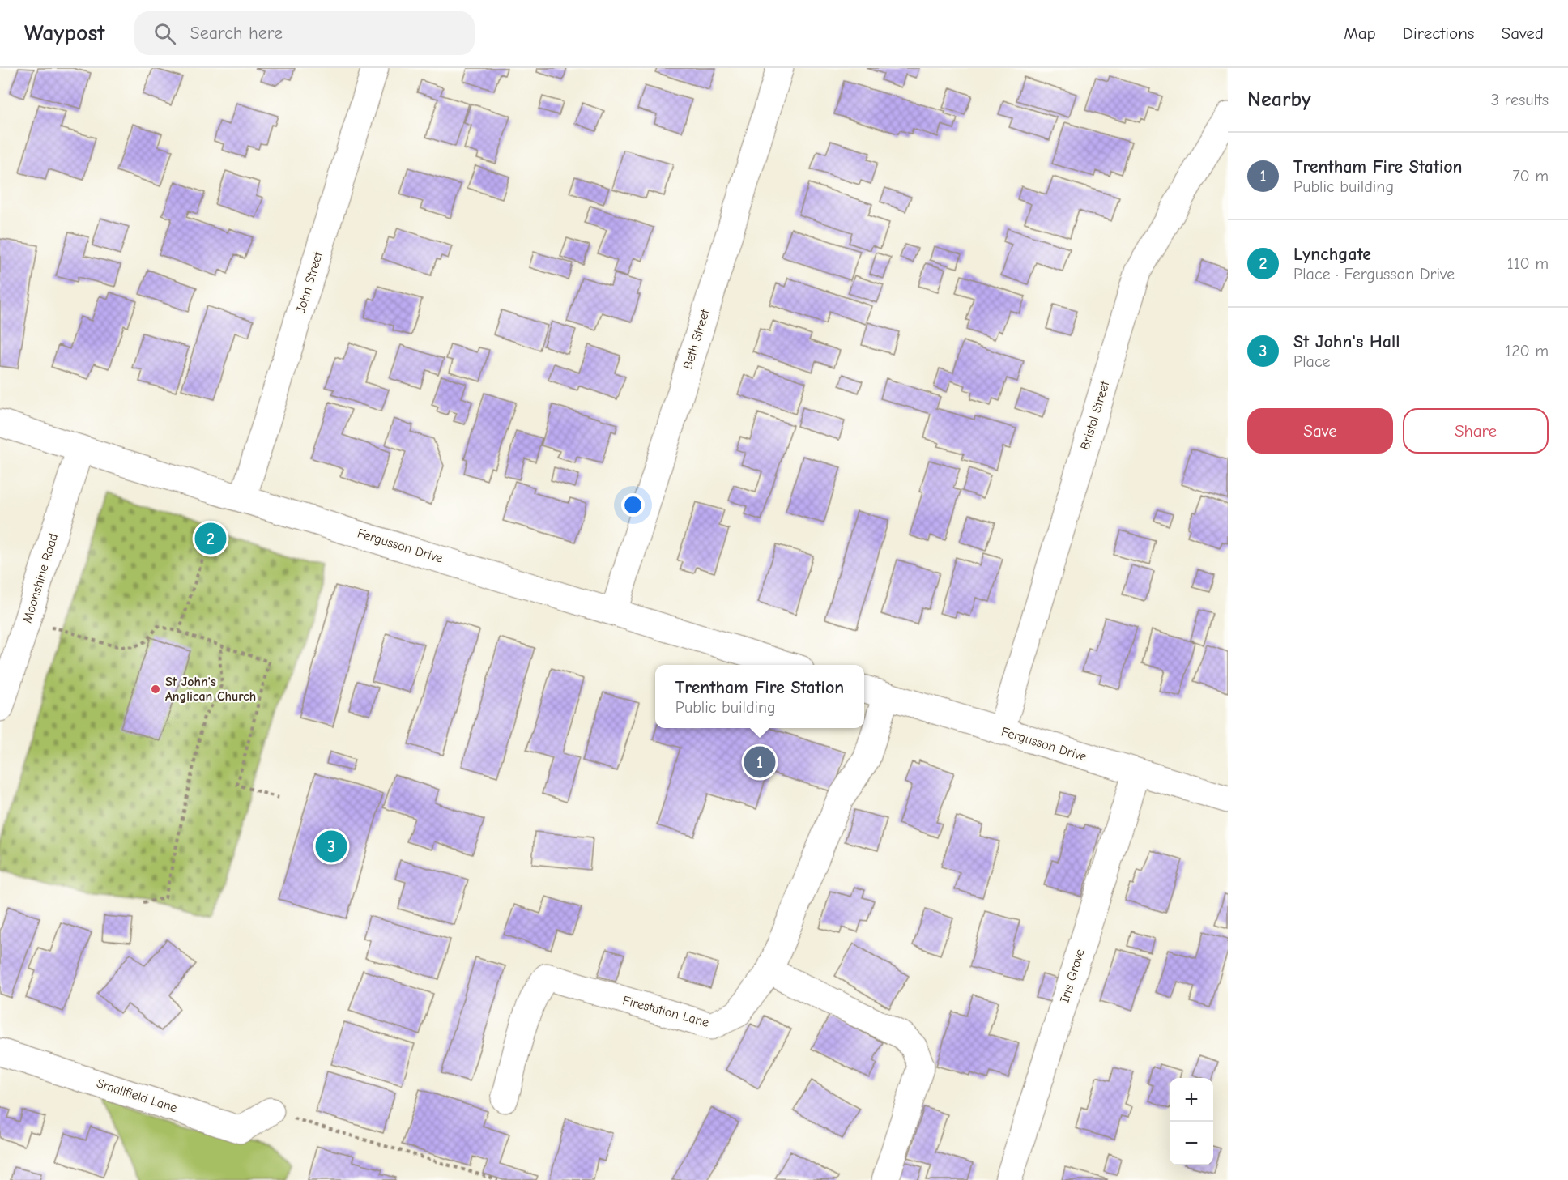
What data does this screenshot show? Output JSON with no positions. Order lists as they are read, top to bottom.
{
  "streets": {
    "street": [
      "John Street",
      "Beth Street",
      "Bristol Street",
      "Fergusson Drive",
      "Moonshine Road",
      "Iris Grove",
      "Firestation Lane",
      "Smallfield Lane"
    ]
  },
  "crossings": [
    ["John Street", "Fergusson Drive"],
    ["Beth Street", "Fergusson Drive"],
    ["Bristol Street", "Fergusson Drive"],
    ["Fergusson Drive", "Moonshine Road"],
    ["Fergusson Drive", "Iris Grove"],
    ["Fergusson Drive", "Firestation Lane"]
  ],
  "places": ["St John's Anglican Church"],
  "page": {
    "header": "Waypost",
    "search": "Search here",
    "nav": ["Map", "Directions", "Saved"],
    "heading": ["Nearby", "3 results"],
    "list": [
      {
        "mark": "1",
        "name": "Trentham Fire Station",
        "note": "Public building",
        "value": "70 m"
      },
      {
        "mark": "2",
        "name": "Lynchgate",
        "note": "Place · Fergusson Drive",
        "value": "110 m"
      },
      {
        "mark": "3",
        "name": "St John's Hall",
        "note": "Place",
        "value": "120 m"
      }
    ],
    "buttons": ["Save", "Share"],
    "pins": ["2", "1", "3"],
    "popup": ["Trentham Fire Station", "Public building"],
    "map_buttons": ["+", "−"]
  }
}
